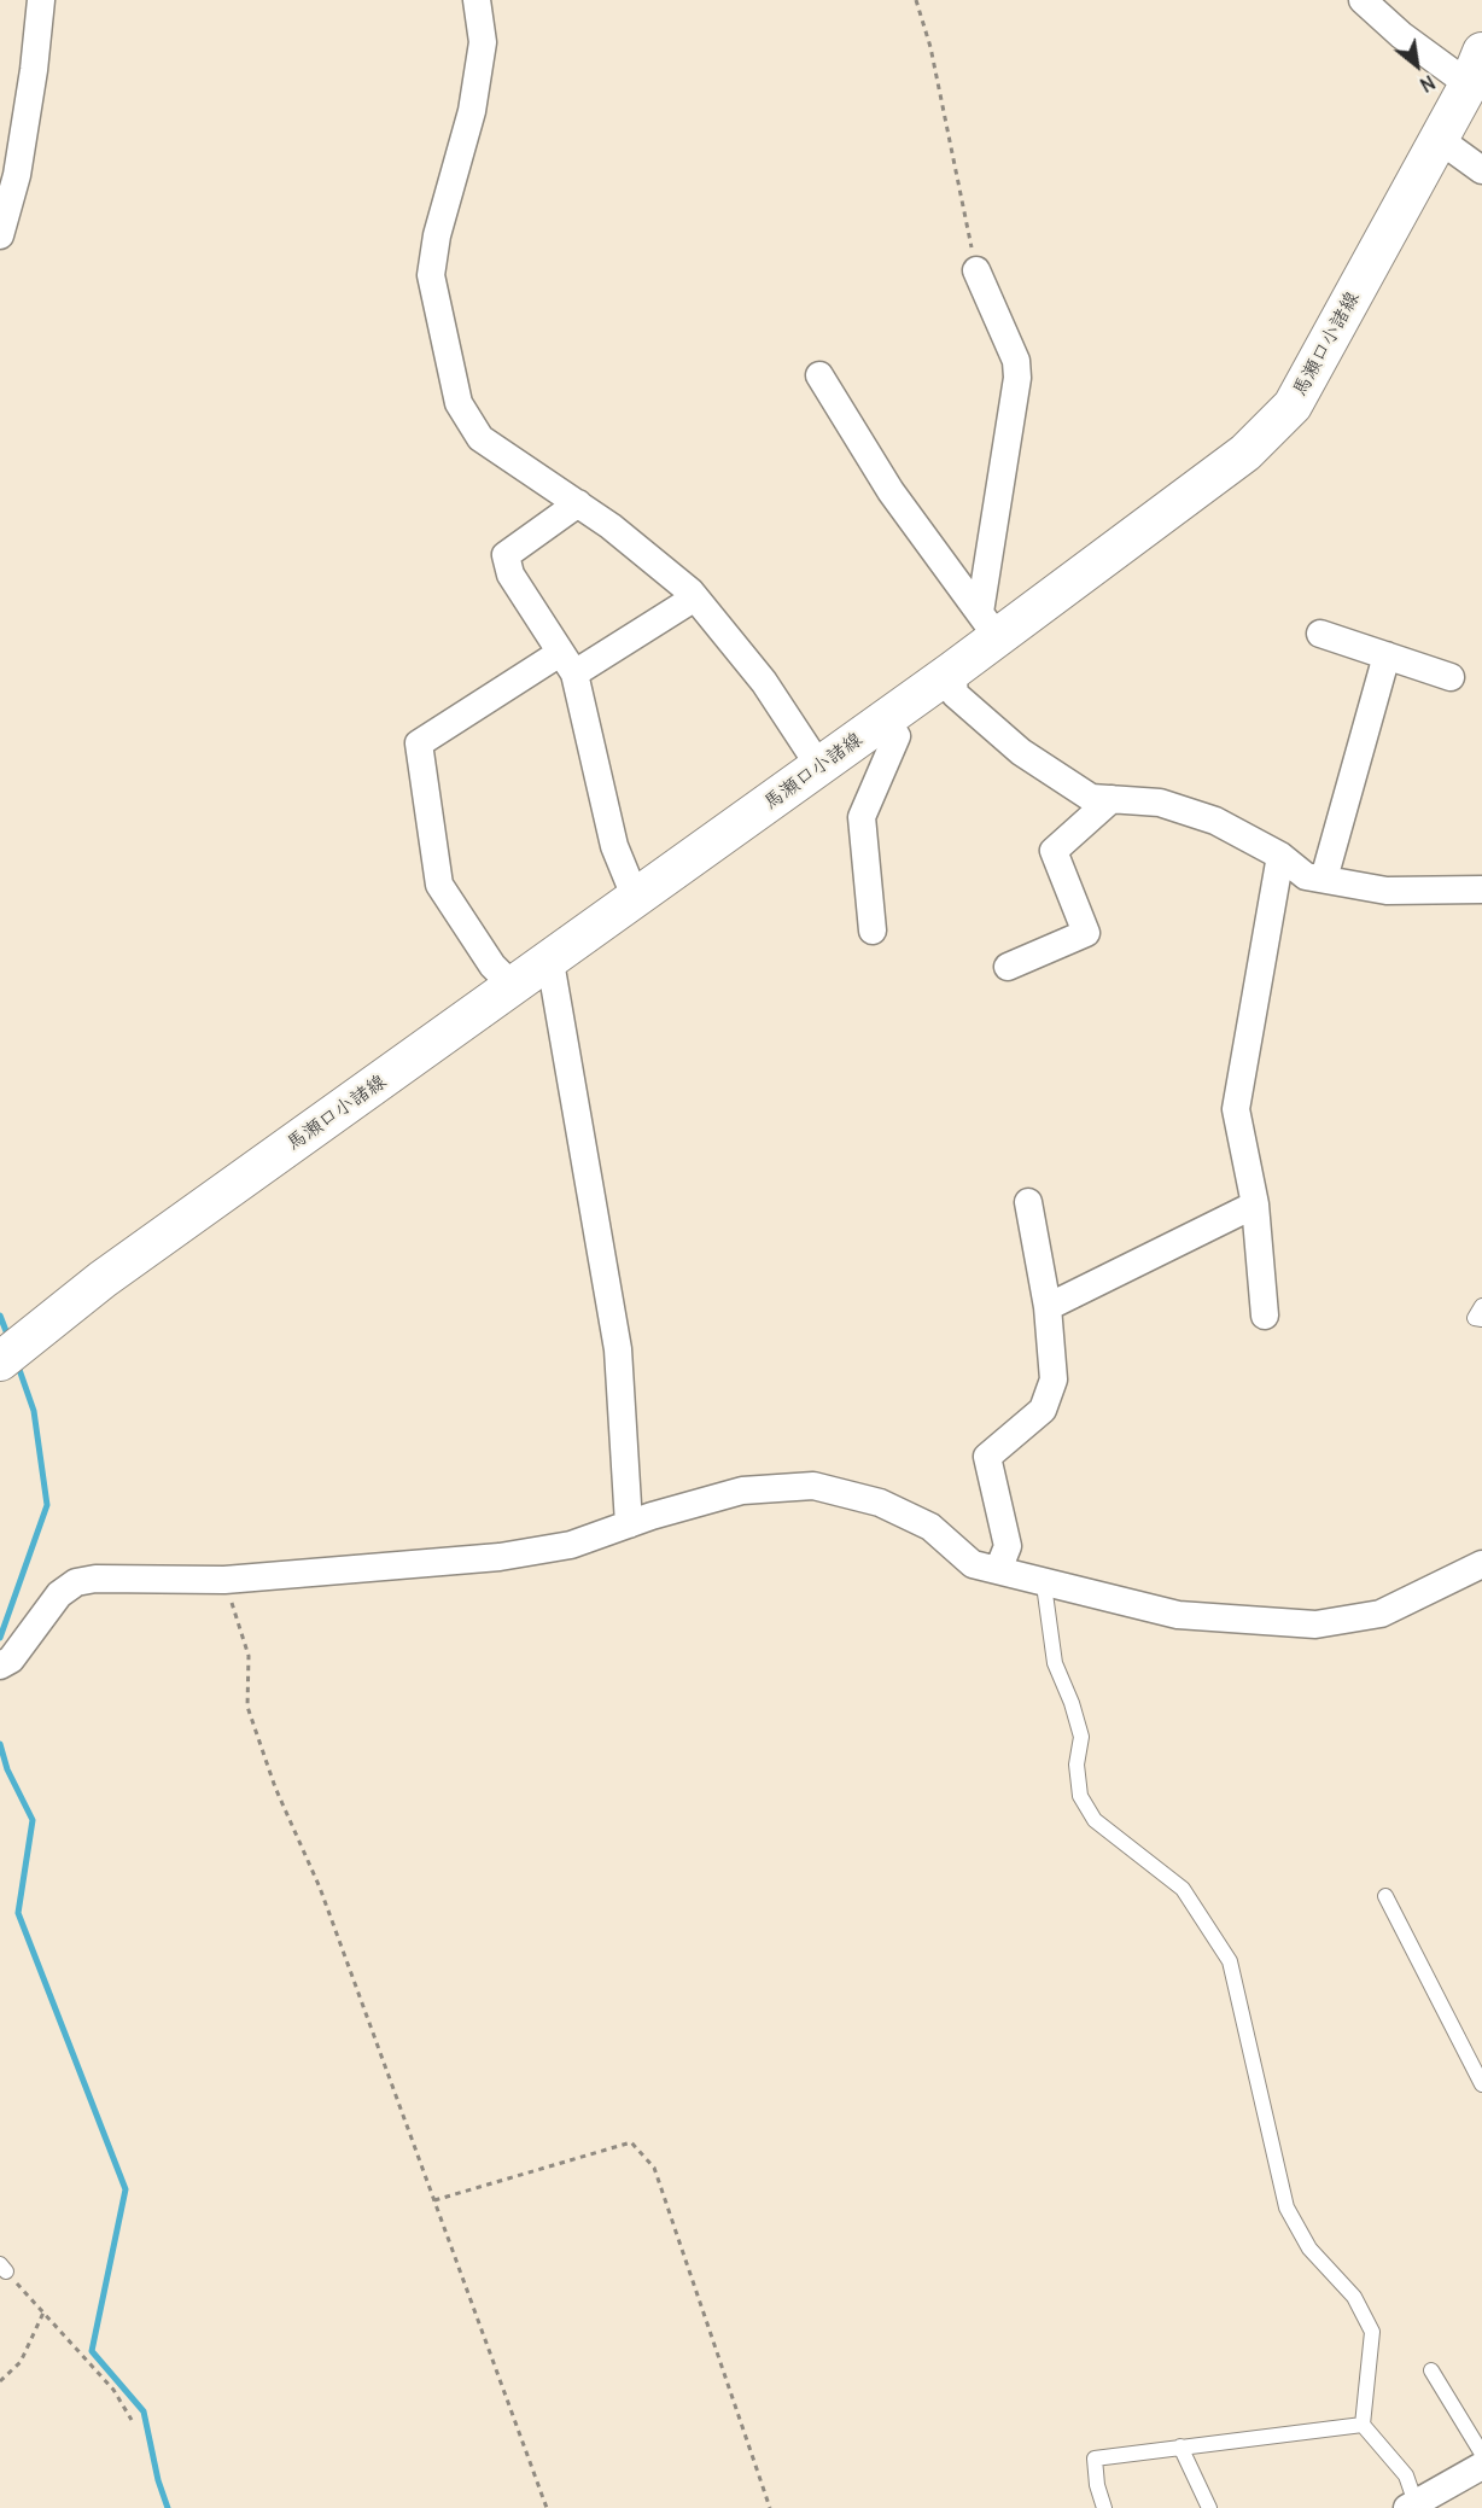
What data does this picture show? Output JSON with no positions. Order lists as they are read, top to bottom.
{
  "streets": {
    "main road": ["馬瀬口小諸線"]
  },
  "north": "bottom right"
}
